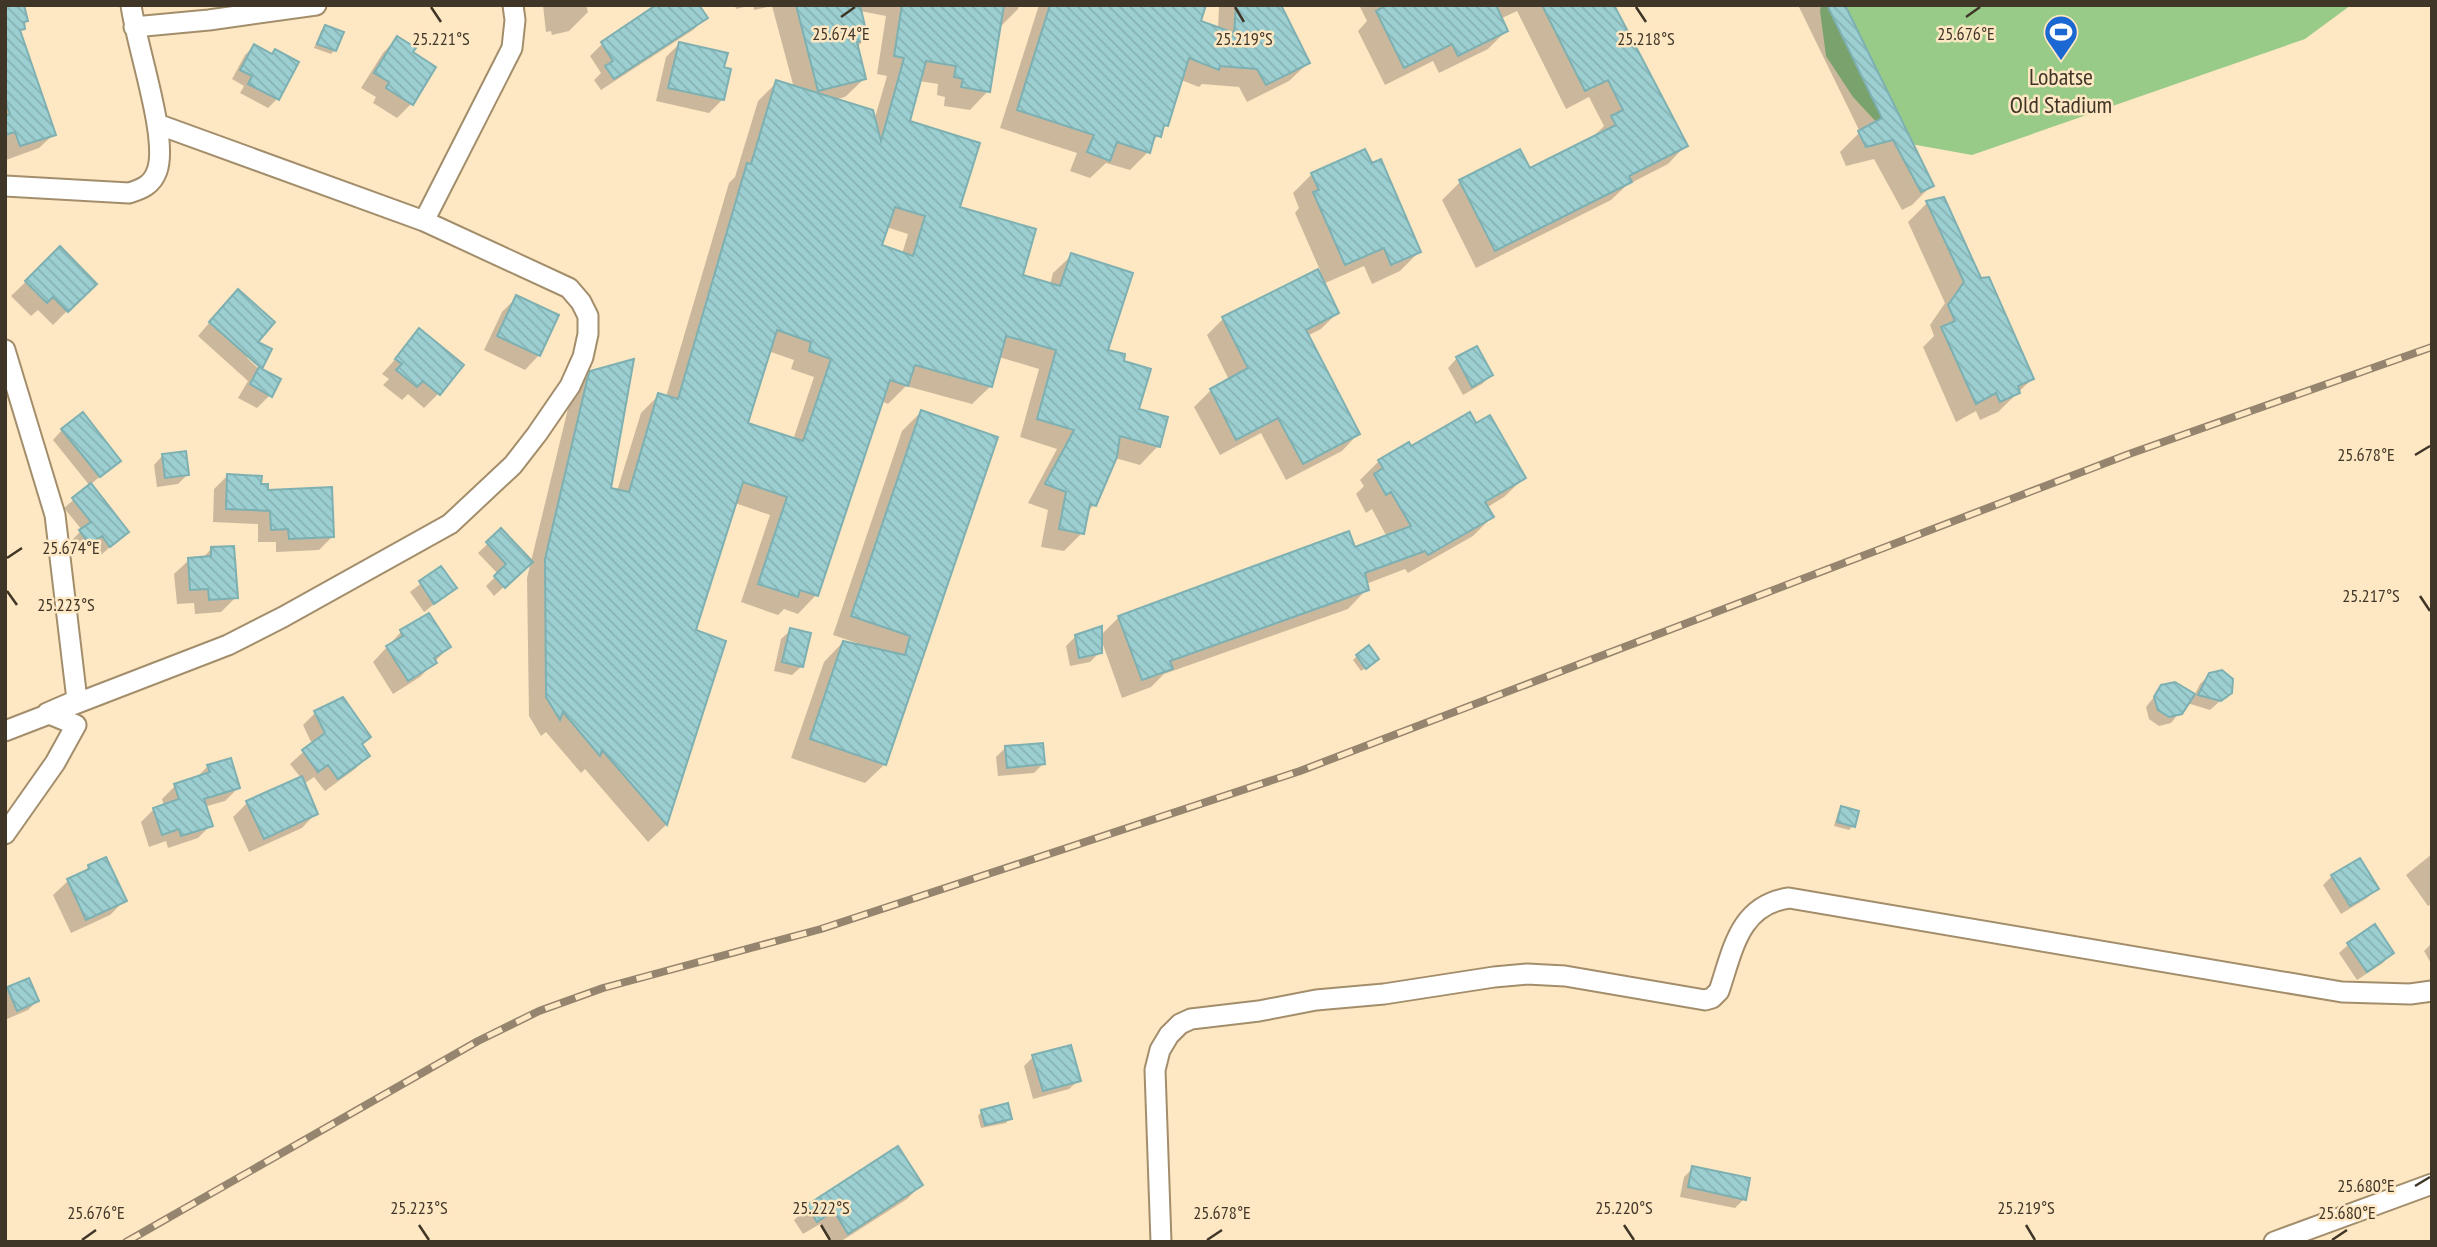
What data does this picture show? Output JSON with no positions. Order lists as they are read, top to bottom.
{
  "places": {
    "sports": ["Lobatse Old Stadium"]
  },
  "coordinates": [
    "25.674°E",
    "25.676°E",
    "25.221°S",
    "25.219°S",
    "25.218°S",
    "25.678°E",
    "25.217°S",
    "25.223°S",
    "25.680°E",
    "25.222°S",
    "25.220°S"
  ]
}
